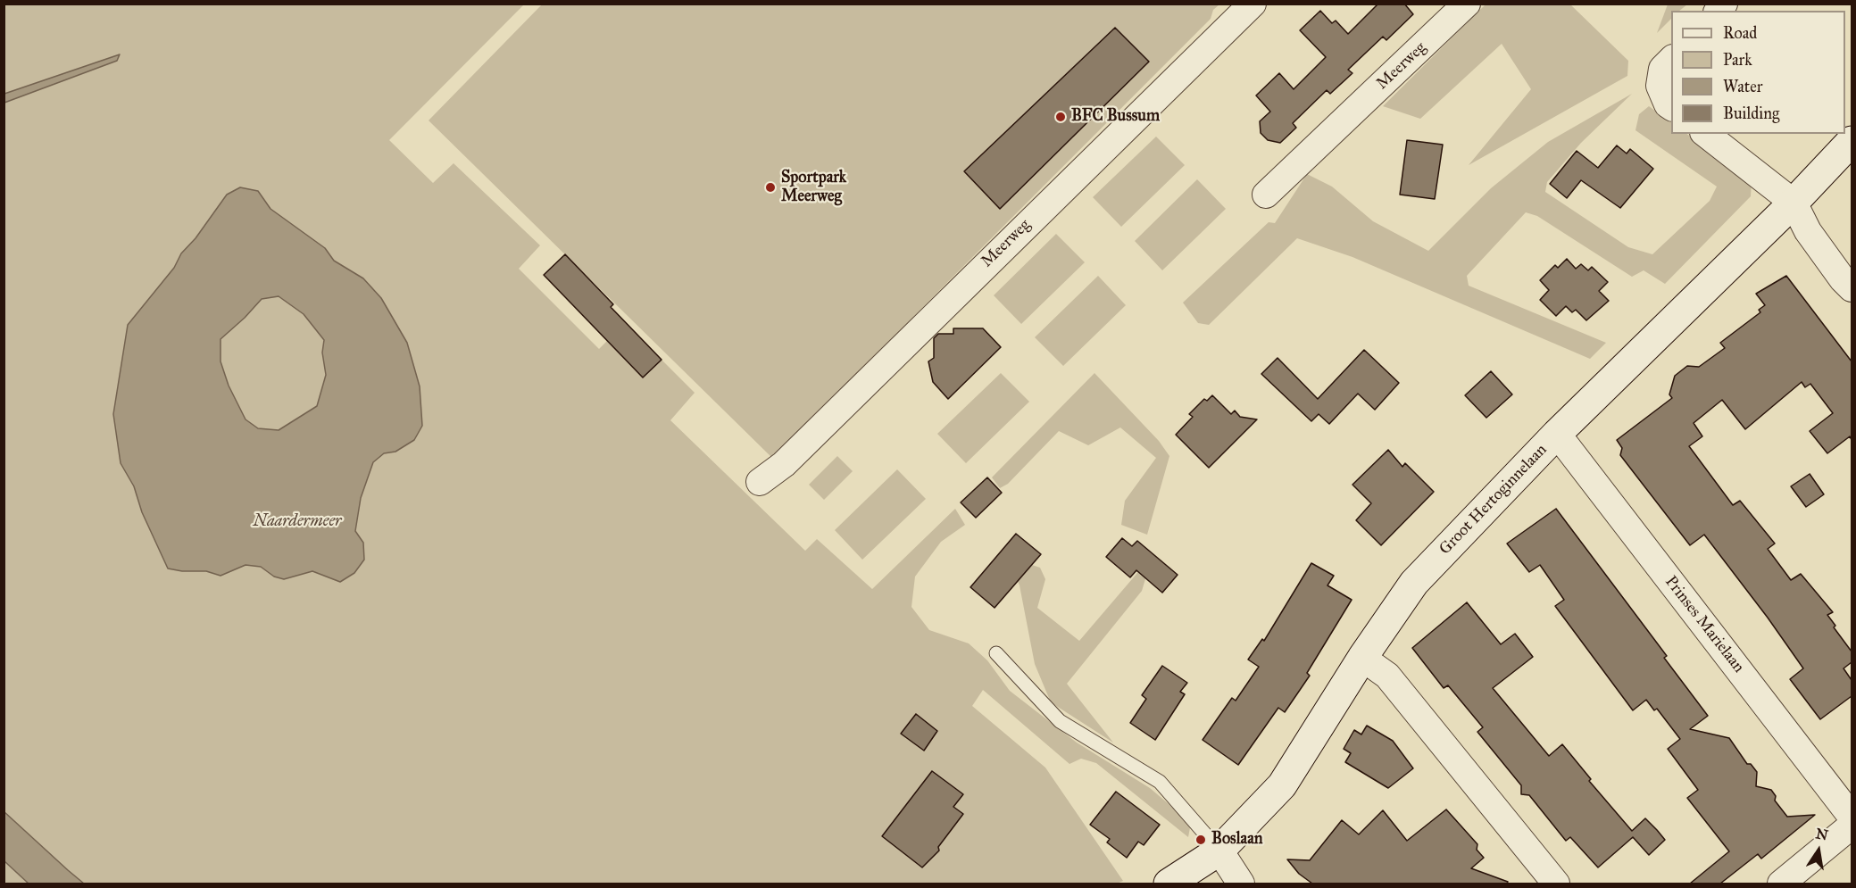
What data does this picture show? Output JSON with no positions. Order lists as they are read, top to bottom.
{
  "streets": {
    "main road": ["Groot Hertoginnelaan"],
    "street": ["Meerweg", "Prinses Marielaan"]
  },
  "crossings": [
    ["Groot Hertoginnelaan", "Prinses Marielaan"]
  ],
  "parks": ["Naardermeer"],
  "places": ["BFC Bussum", "Sportpark Meerweg", "Boslaan"],
  "legend": [
    "Road",
    "Park",
    "Water",
    "Building"
  ],
  "north": "top"
}
